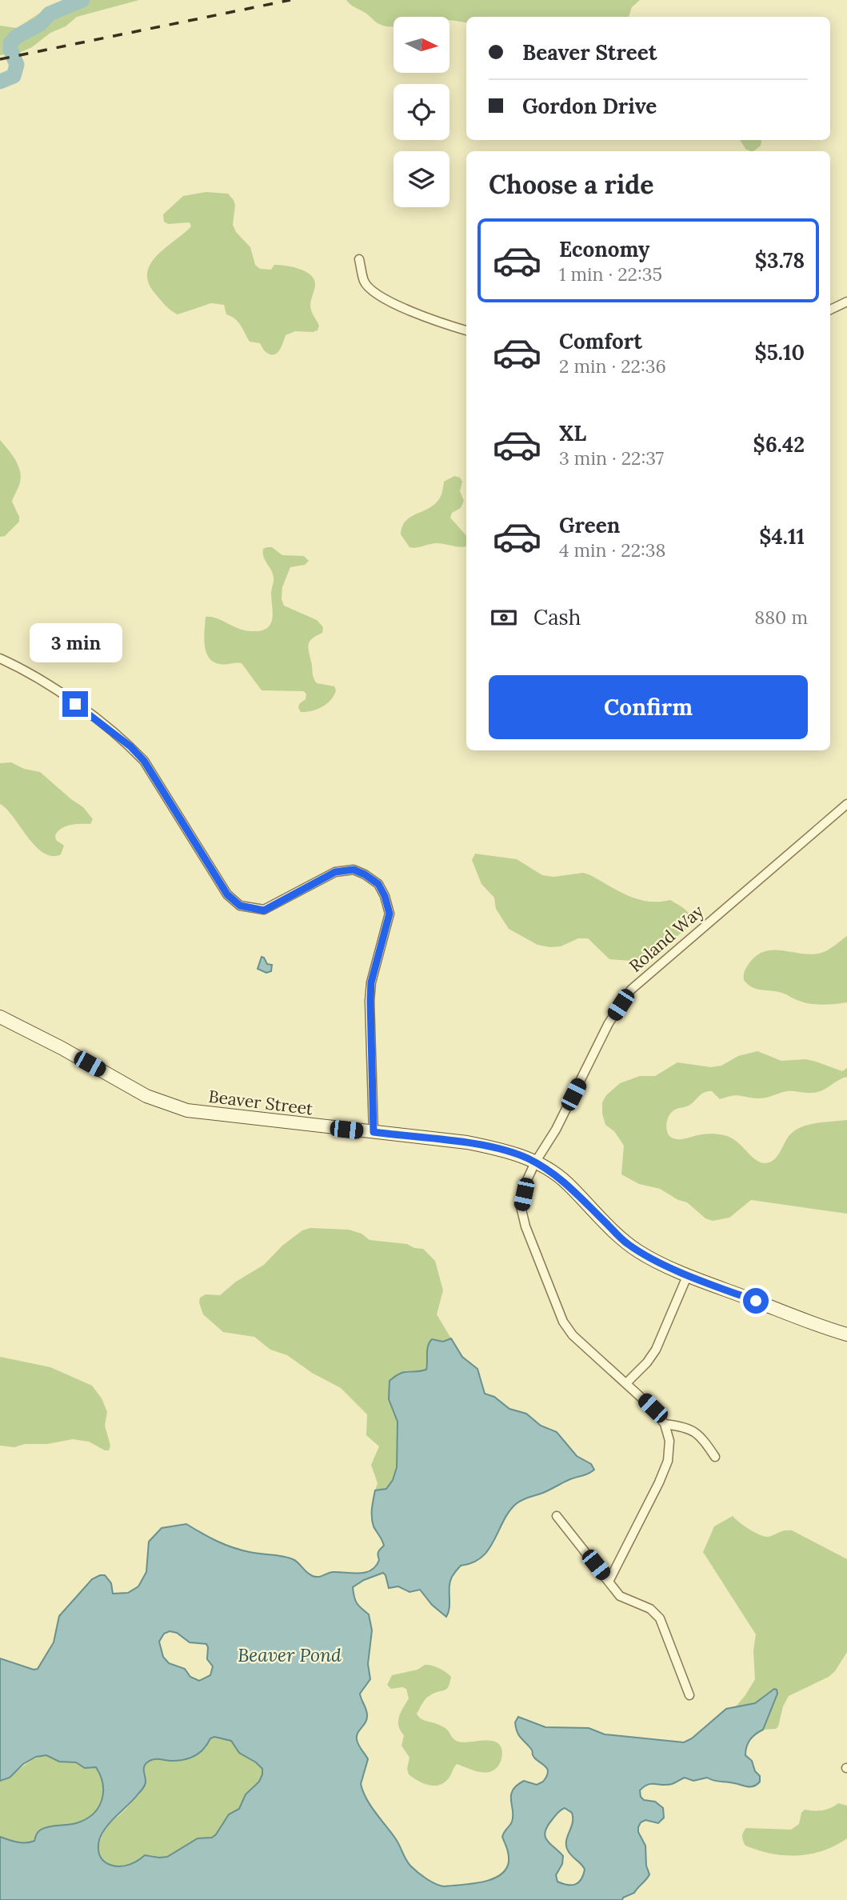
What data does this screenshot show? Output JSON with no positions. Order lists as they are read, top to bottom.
{
  "streets": {
    "street": ["Roland Way", "Beaver Street"]
  },
  "crossings": [
    ["Roland Way", "Beaver Street"]
  ],
  "water": ["Beaver Pond"],
  "north": "right",
  "page": {
    "banner": ["Beaver Street", "Gordon Drive"],
    "heading": "Choose a ride",
    "list": [
      {
        "name": "Economy",
        "note": "1 min · 22:35",
        "value": "$3.78"
      },
      {
        "name": "Comfort",
        "note": "2 min · 22:36",
        "value": "$5.10"
      },
      {
        "name": "XL",
        "note": "3 min · 22:37",
        "value": "$6.42"
      },
      {
        "name": "Green",
        "note": "4 min · 22:38",
        "value": "$4.11"
      }
    ],
    "pay": ["Cash", "880 m"],
    "bubble": "3 min",
    "buttons": "Confirm"
  }
}
